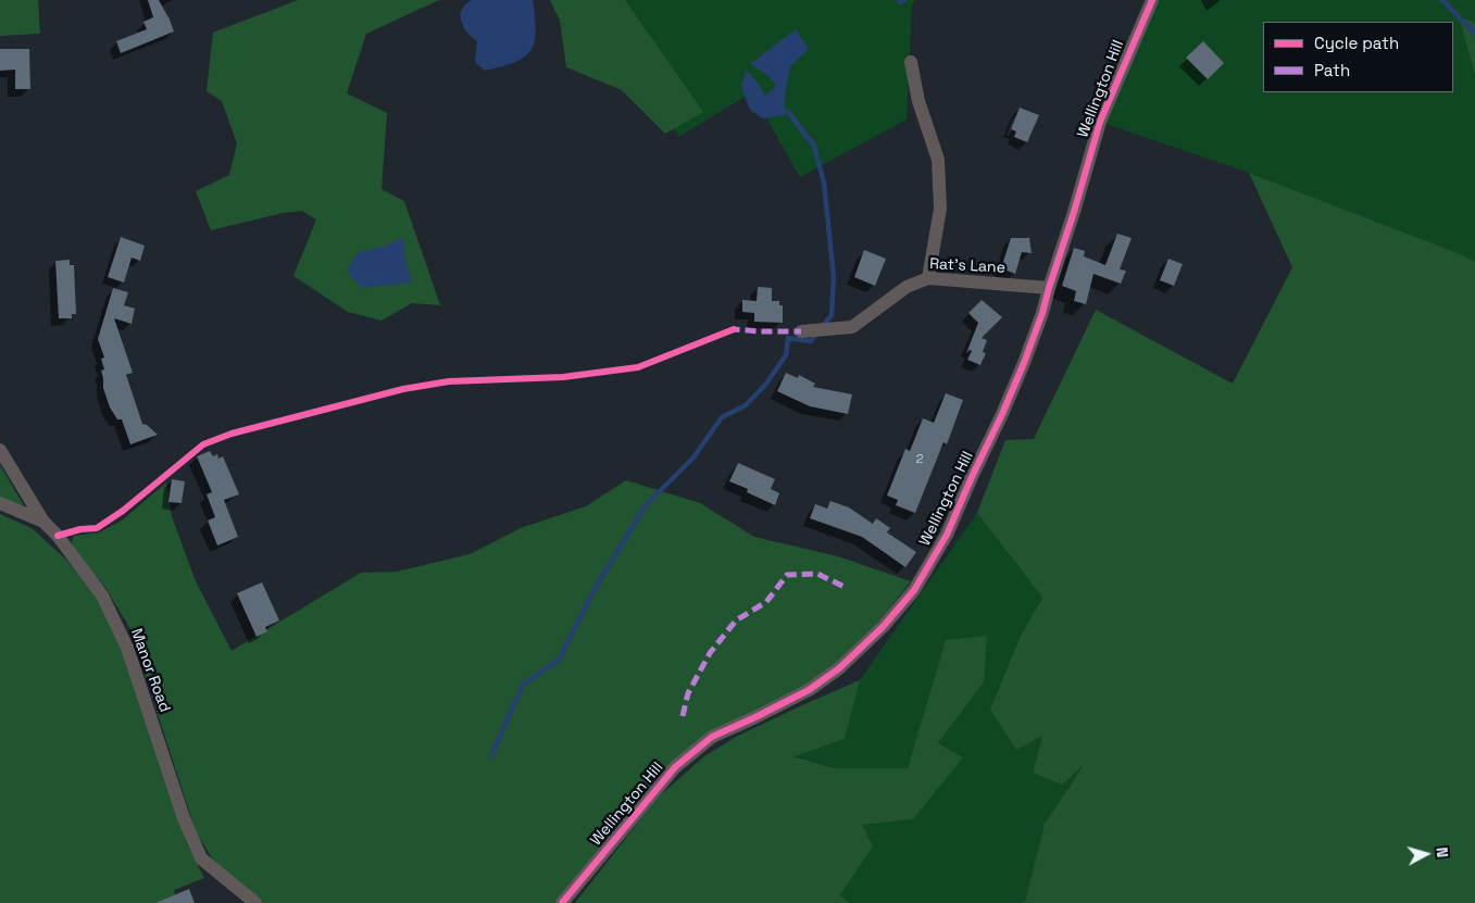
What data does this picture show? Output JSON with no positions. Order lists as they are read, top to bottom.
{
  "streets": {
    "street": ["Wellington Hill", "Rat's Lane", "Manor Road"]
  },
  "crossings": [
    ["Wellington Hill", "Rat's Lane"]
  ],
  "house_numbers": ["2"],
  "legend": ["Cycle path", "Path"],
  "north": "right"
}
